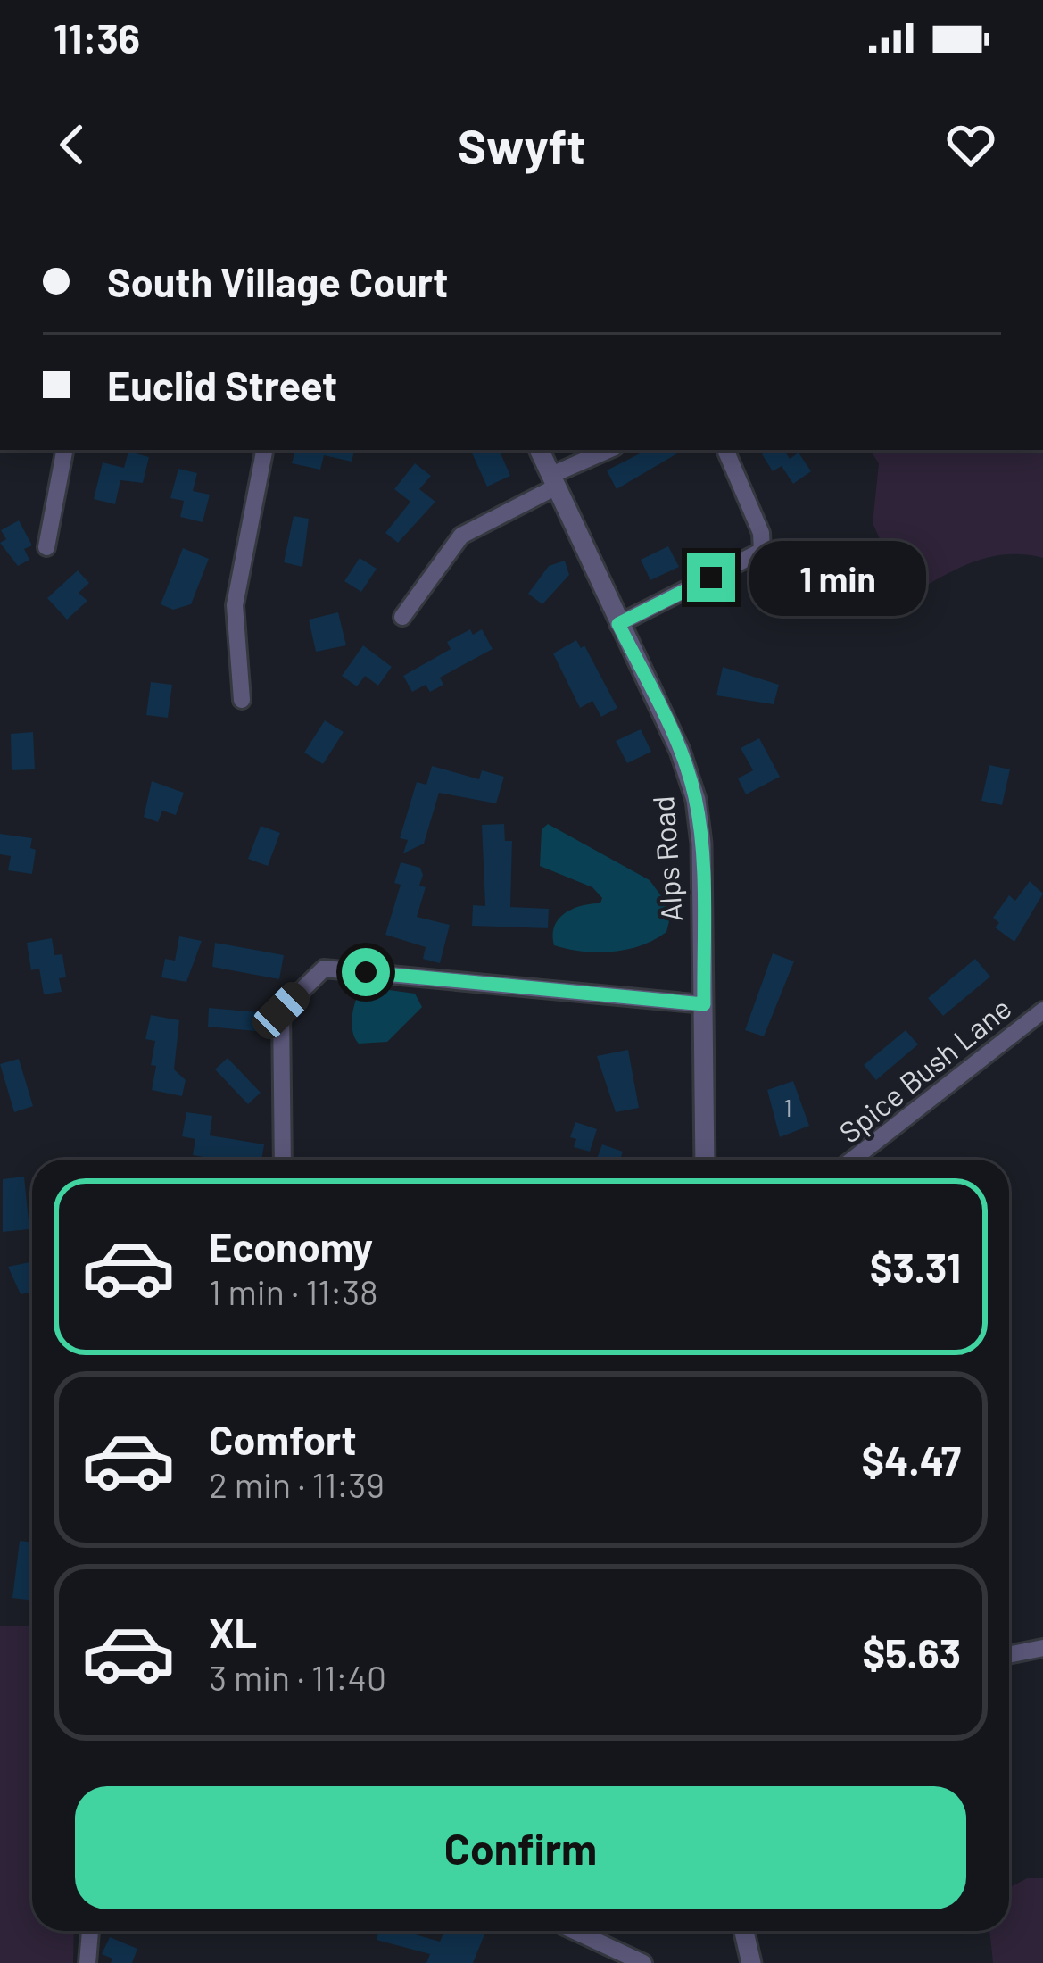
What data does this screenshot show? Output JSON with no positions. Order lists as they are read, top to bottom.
{
  "streets": {
    "street": ["Alps Road", "Spice Bush Lane"]
  },
  "house_numbers": ["1"],
  "page": {
    "status": "11:36",
    "header": "Swyft",
    "banner": ["South Village Court", "Euclid Street"],
    "bubble": "1 min",
    "list": [
      {
        "name": "Economy",
        "note": "1 min · 11:38",
        "value": "$3.31"
      },
      {
        "name": "Comfort",
        "note": "2 min · 11:39",
        "value": "$4.47"
      },
      {
        "name": "XL",
        "note": "3 min · 11:40",
        "value": "$5.63"
      }
    ],
    "buttons": "Confirm"
  }
}
